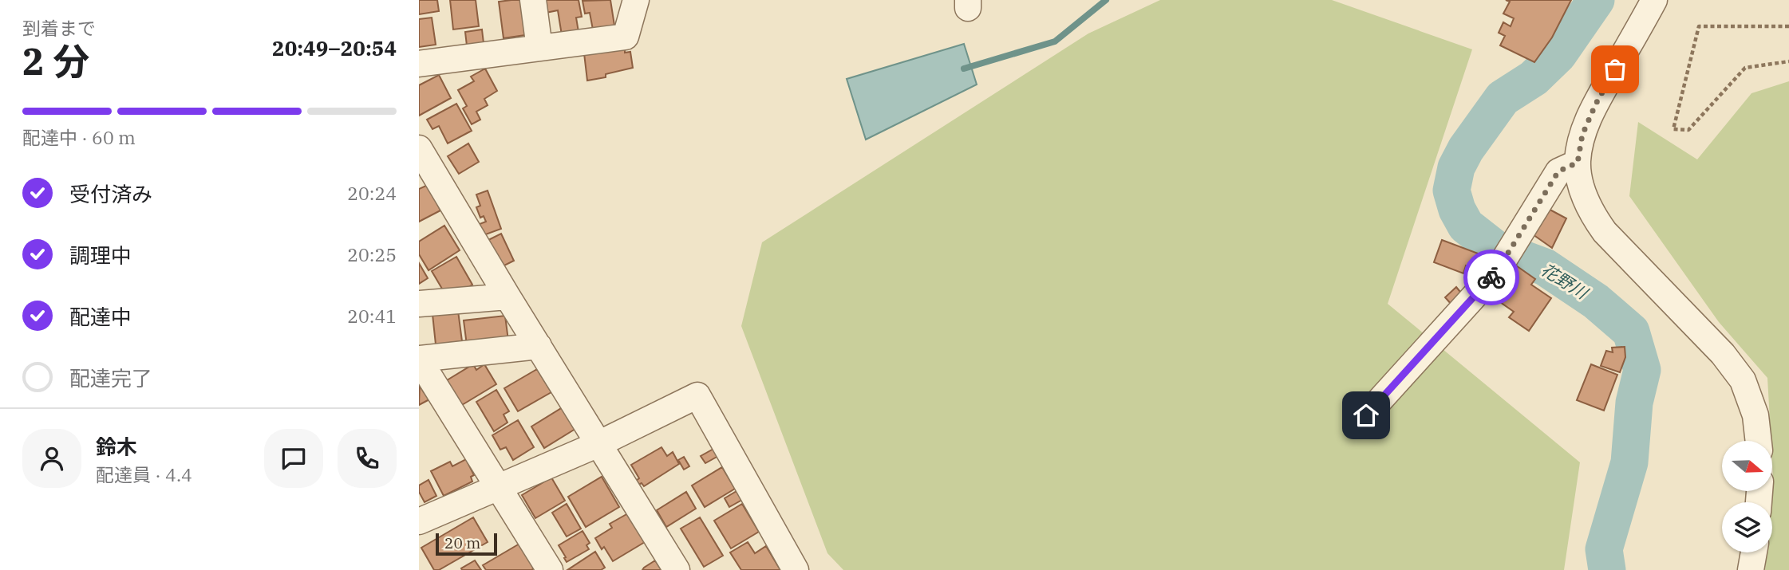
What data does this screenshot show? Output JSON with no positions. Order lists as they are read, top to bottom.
{
  "water": ["花野川"],
  "scale_bar": "20 m",
  "north": "right",
  "page": {
    "heading": ["2 分", "到着まで", "20:49–20:54"],
    "panel": ["鈴木", "配達員 · 4.4"],
    "bar": "配達中 · 60 m",
    "list": [
      ["受付済み", "20:24"],
      ["調理中", "20:25"],
      ["配達中", "20:41"],
      "配達完了"
    ],
    "scale": "20 m"
  }
}
